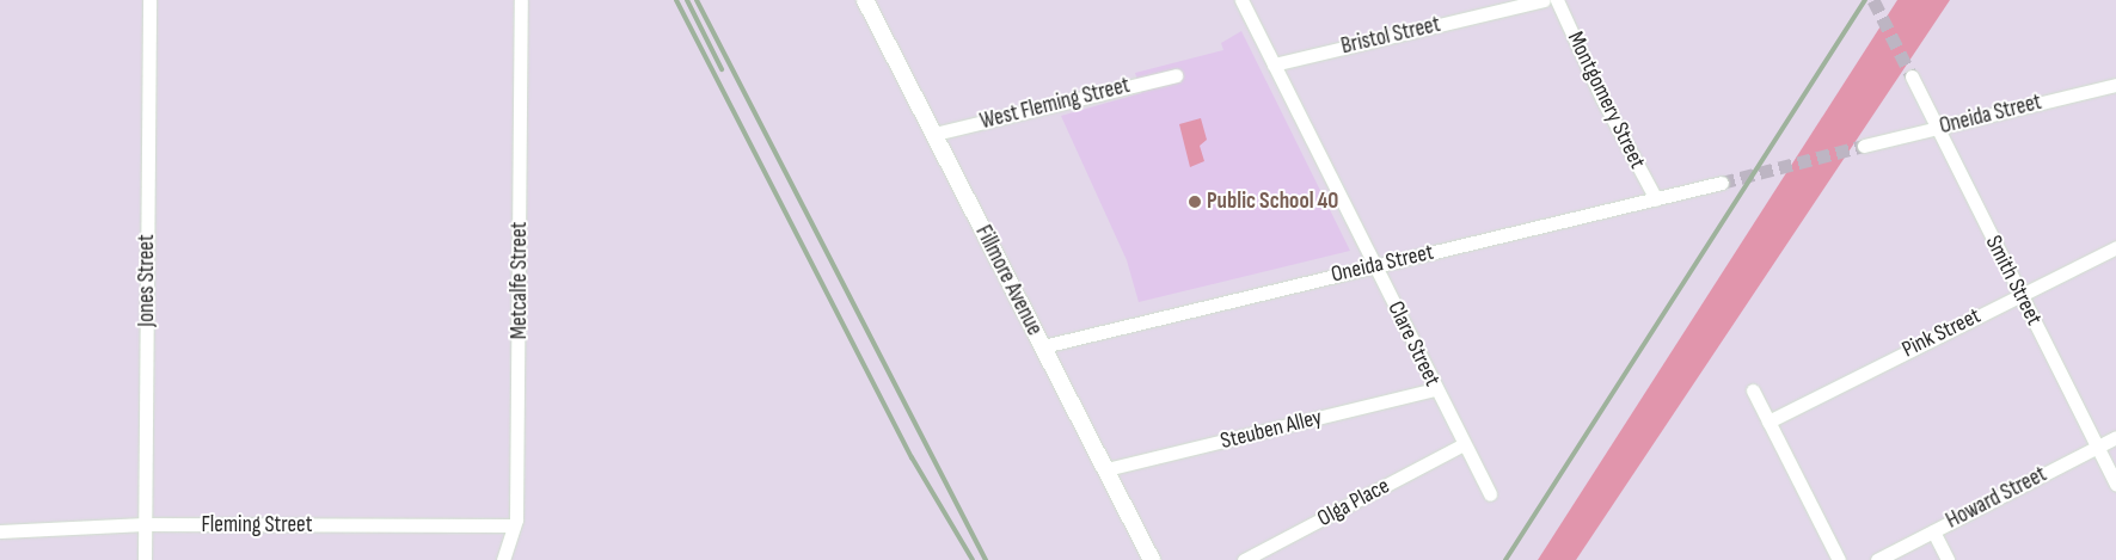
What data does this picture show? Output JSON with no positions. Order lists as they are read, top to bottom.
{
  "streets": {
    "street": [
      "Bristol Street",
      "Montgomery Street",
      "West Fleming Street",
      "Oneida Street",
      "Jones Street",
      "Metcalfe Street",
      "Fillmore Avenue",
      "Smith Street",
      "Pink Street",
      "Clare Street",
      "Steuben Alley",
      "Howard Street",
      "Olga Place",
      "Fleming Street"
    ]
  },
  "crossings": [
    ["Bristol Street", "Clare Street"],
    ["Montgomery Street", "Oneida Street"],
    ["West Fleming Street", "Fillmore Avenue"],
    ["Oneida Street", "Fillmore Avenue"],
    ["Oneida Street", "Smith Street"],
    ["Oneida Street", "Clare Street"],
    ["Jones Street", "Fleming Street"],
    ["Metcalfe Street", "Fleming Street"],
    ["Fillmore Avenue", "Steuben Alley"],
    ["Smith Street", "Pink Street"],
    ["Smith Street", "Howard Street"],
    ["Clare Street", "Steuben Alley"],
    ["Clare Street", "Olga Place"]
  ],
  "places": ["Public School 40"]
}
